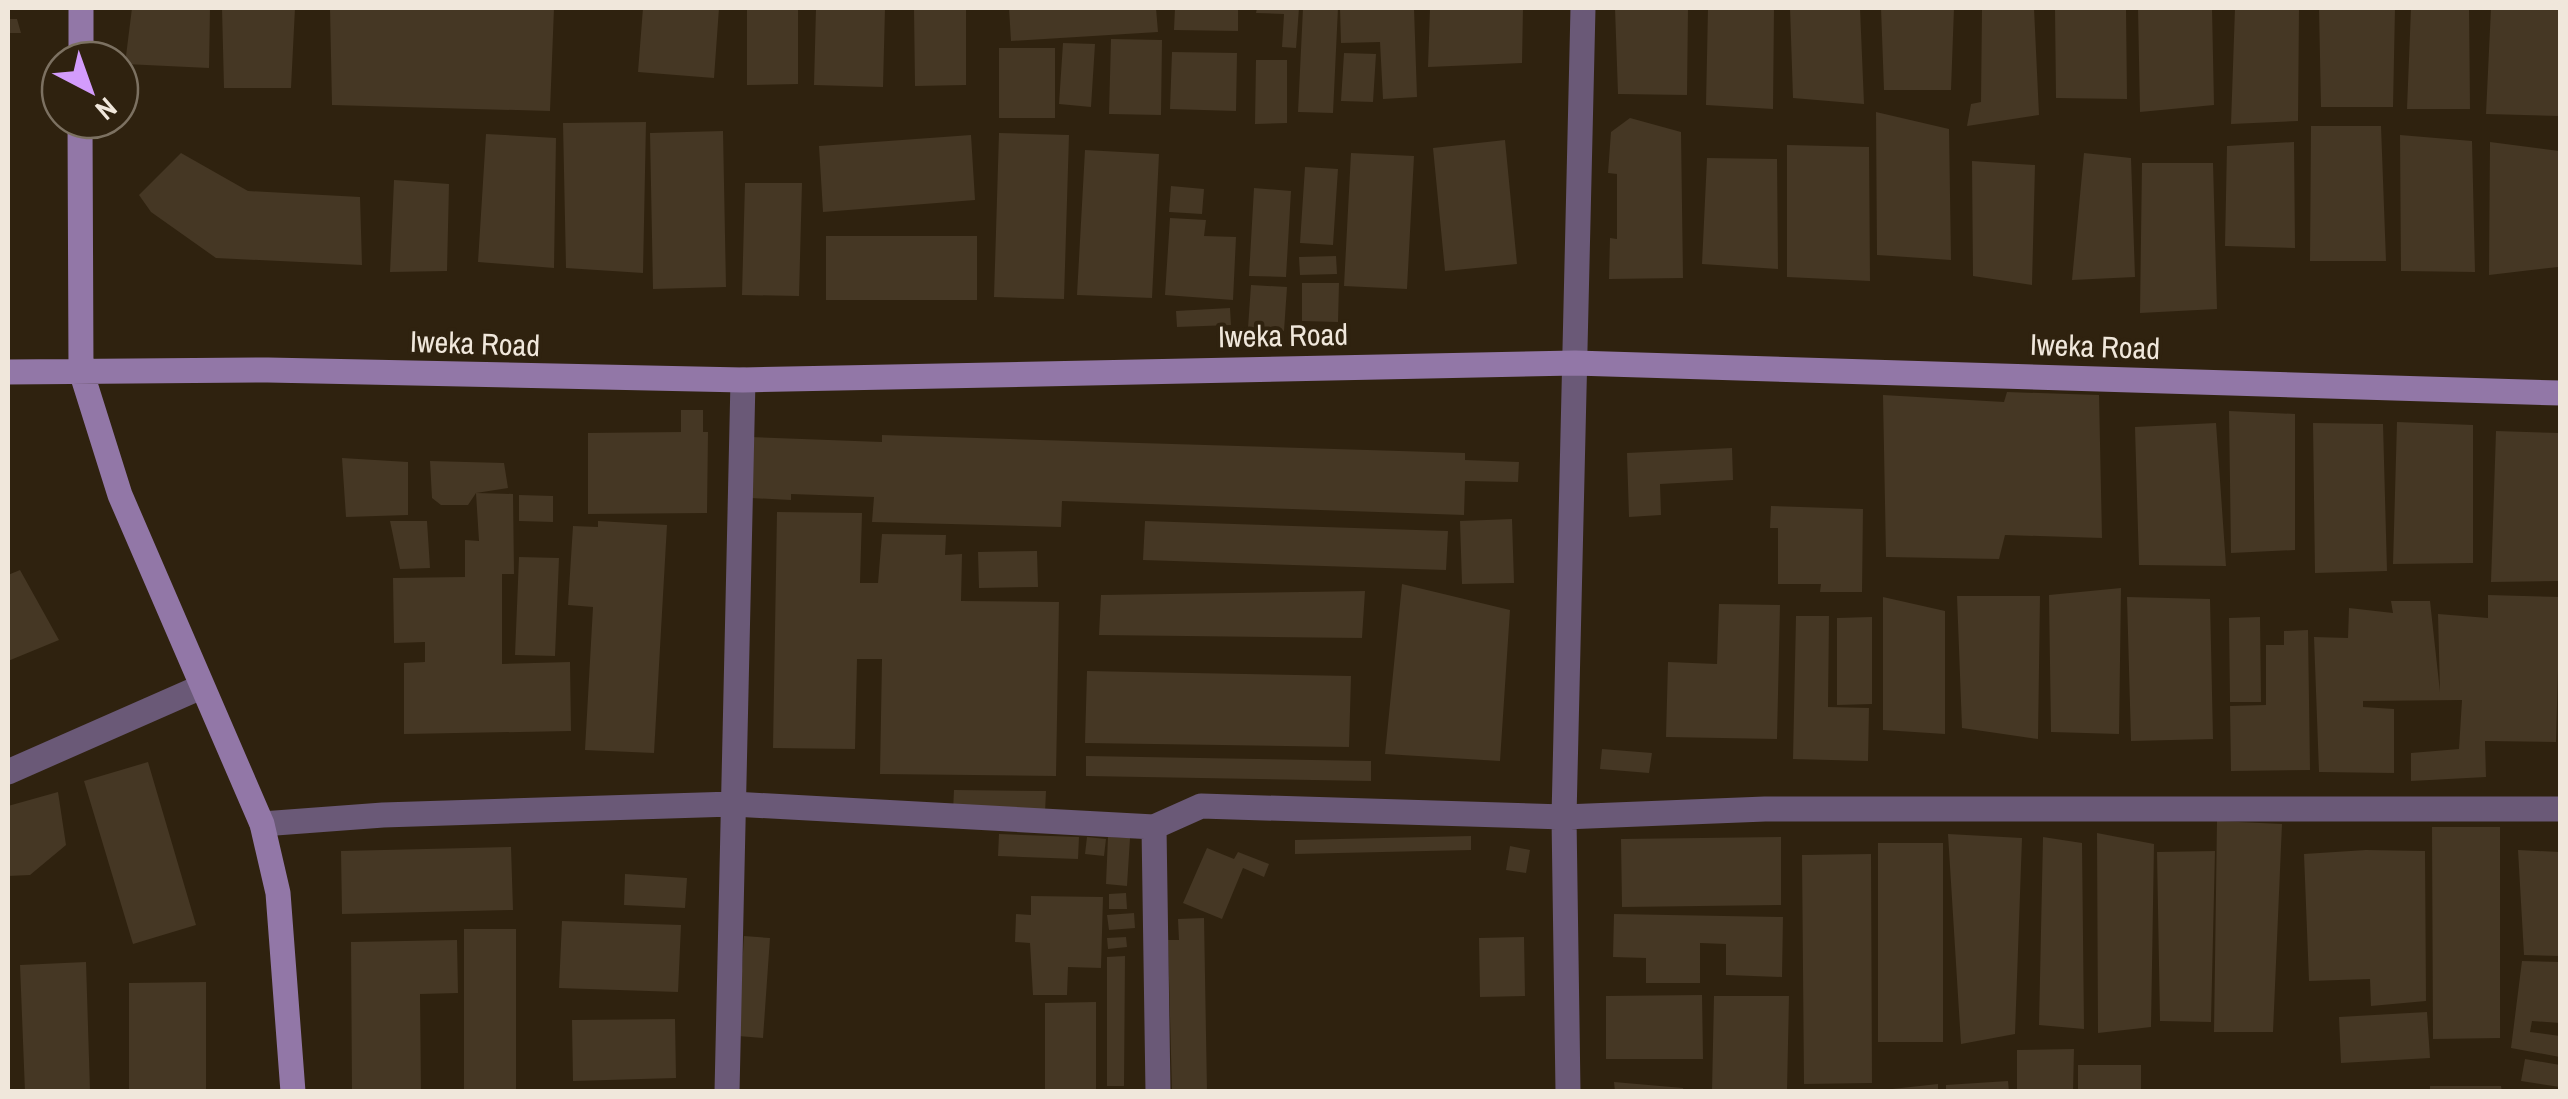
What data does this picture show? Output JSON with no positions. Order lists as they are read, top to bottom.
{
  "streets": {
    "main road": ["Iweka Road"]
  },
  "north": "bottom right"
}
